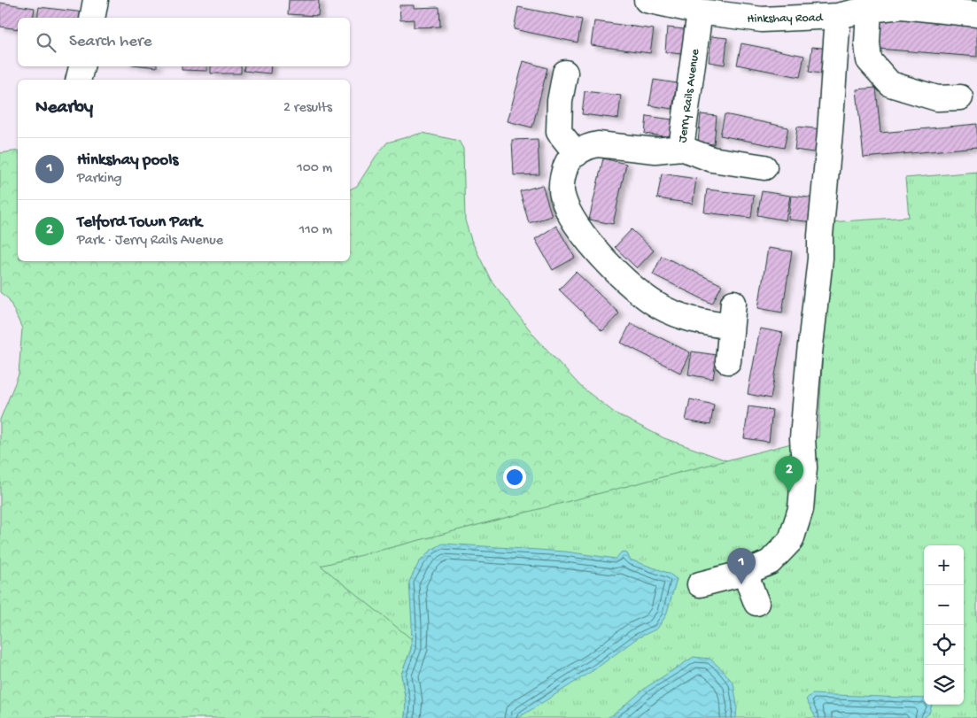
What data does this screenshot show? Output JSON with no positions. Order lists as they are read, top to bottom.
{
  "streets": {
    "street": ["Hinkshay Road", "Jerry Rails Avenue"]
  },
  "crossings": [
    ["Hinkshay Road", "Jerry Rails Avenue"]
  ],
  "page": {
    "search": "Search here",
    "heading": ["Nearby", "2 results"],
    "list": [
      {
        "mark": "1",
        "name": "Hinkshay pools",
        "note": "Parking",
        "value": "100 m"
      },
      {
        "mark": "2",
        "name": "Telford Town Park",
        "note": "Park · Jerry Rails Avenue",
        "value": "110 m"
      }
    ],
    "pins": ["2", "1"],
    "map_buttons": ["+", "−"]
  }
}
